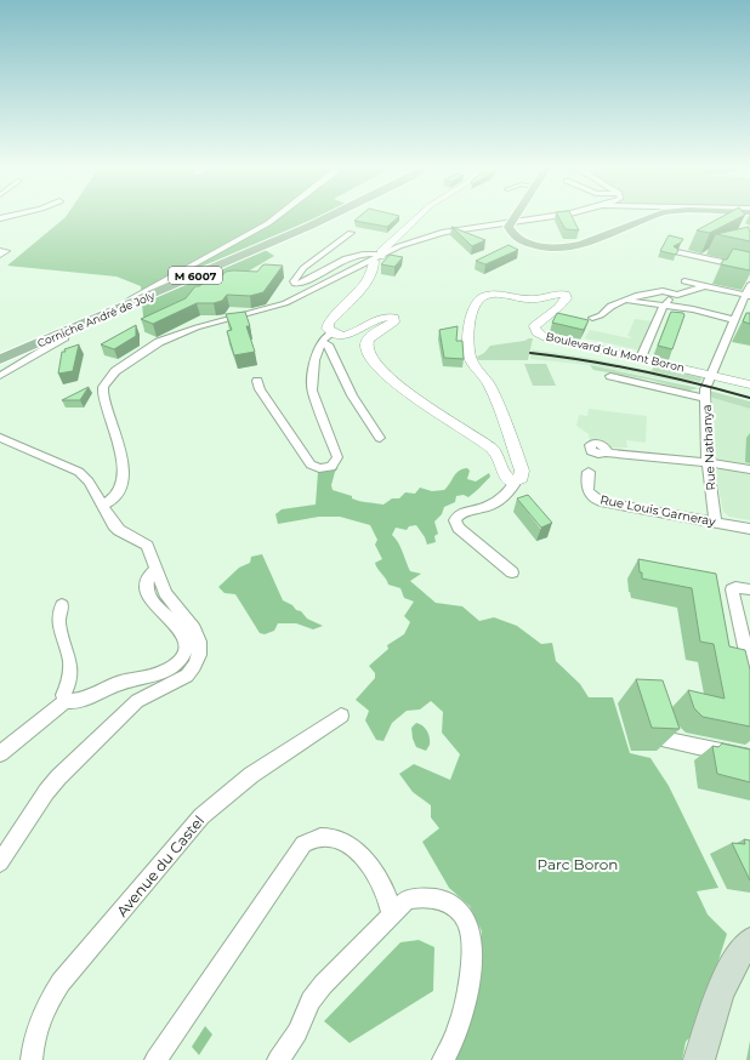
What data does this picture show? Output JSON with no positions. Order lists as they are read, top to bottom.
{
  "streets": {
    "main road": ["M 6007", "Corniche André de Joly"],
    "street": [
      "Boulevard du Mont Boron",
      "Rue Nathanya",
      "Rue Louis Garneray",
      "Avenue du Castel"
    ]
  },
  "crossings": [
    ["Boulevard du Mont Boron", "Rue Nathanya"],
    ["Rue Nathanya", "Rue Louis Garneray"]
  ],
  "parks": ["Parc Boron"]
}
